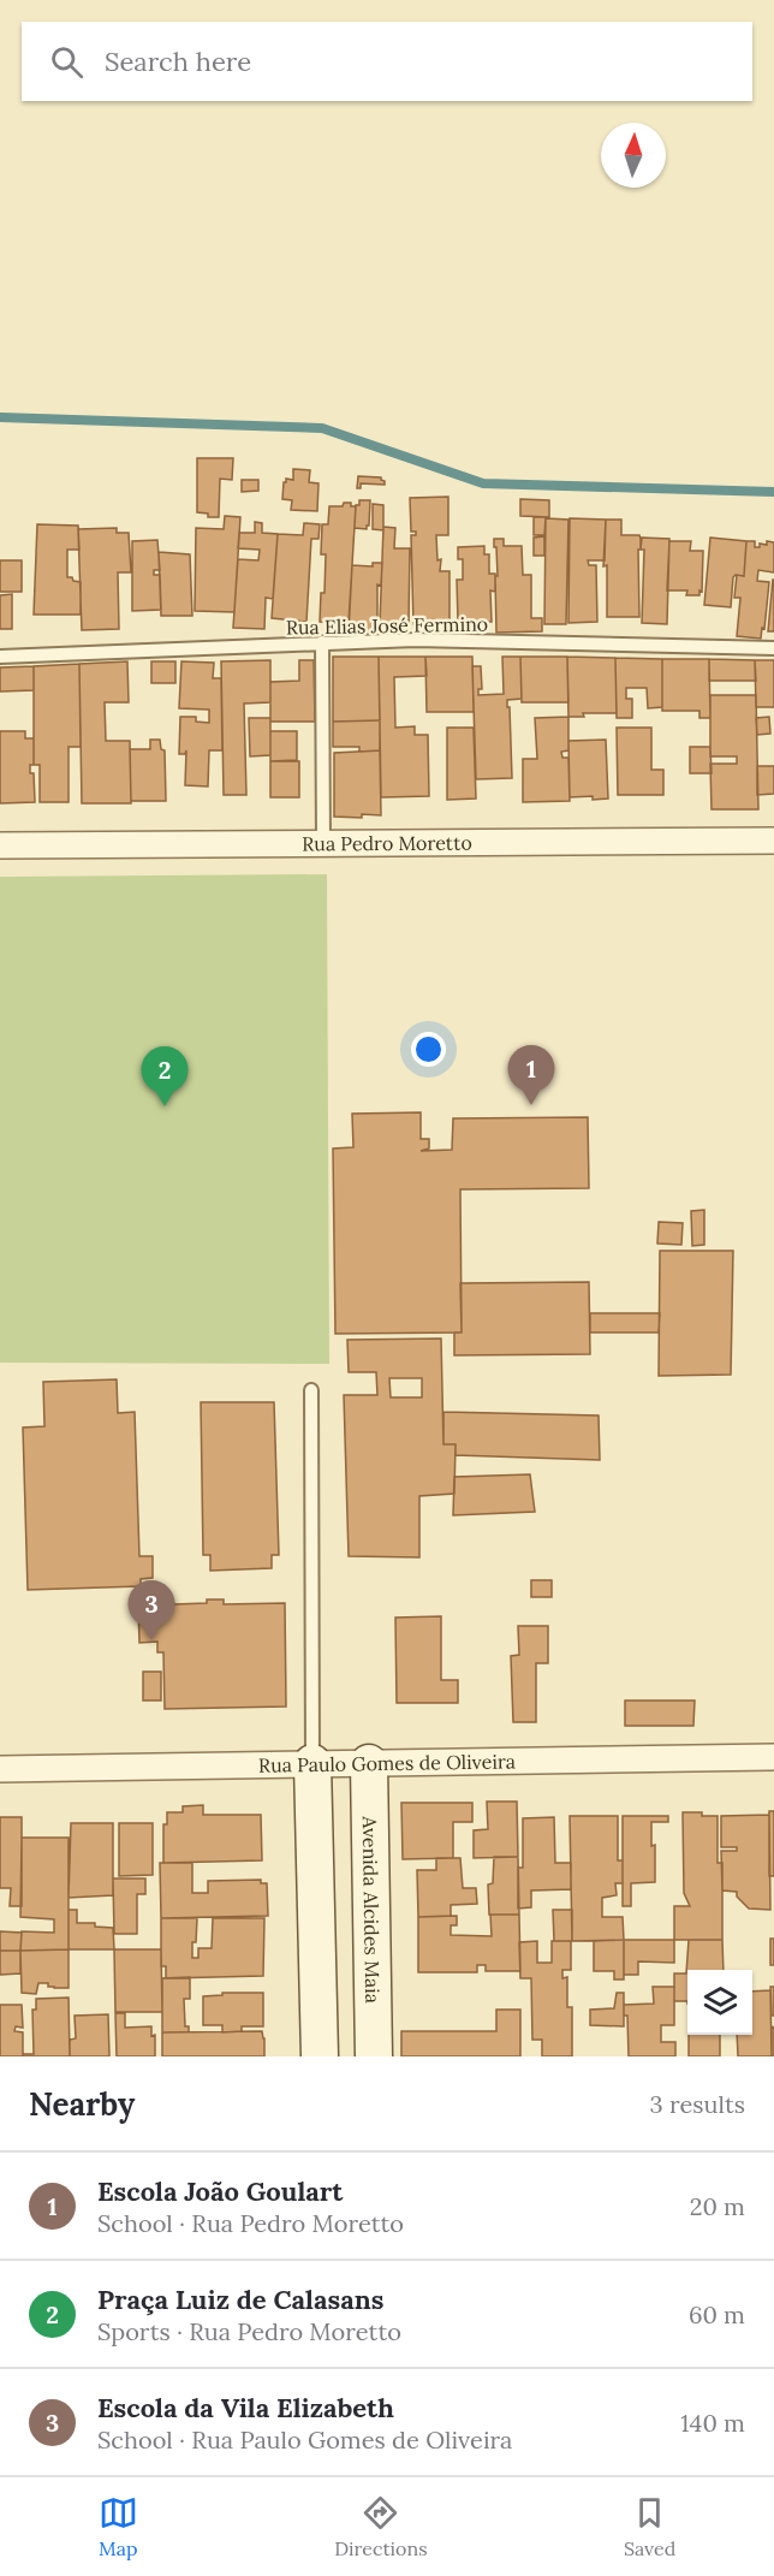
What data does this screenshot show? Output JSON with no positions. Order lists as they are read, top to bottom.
{
  "streets": {
    "street": ["Rua Pedro Moretto", "Rua Paulo Gomes de Oliveira", "Avenida Alcides Maia"],
    "lane": ["Rua Elias José Fermino"]
  },
  "crossings": [
    ["Rua Paulo Gomes de Oliveira", "Avenida Alcides Maia"]
  ],
  "north": "top",
  "page": {
    "search": "Search here",
    "pins": ["1", "2", "3"],
    "heading": ["Nearby", "3 results"],
    "list": [
      {
        "mark": "1",
        "name": "Escola João Goulart",
        "note": "School · Rua Pedro Moretto",
        "value": "20 m"
      },
      {
        "mark": "2",
        "name": "Praça Luiz de Calasans",
        "note": "Sports · Rua Pedro Moretto",
        "value": "60 m"
      },
      {
        "mark": "3",
        "name": "Escola da Vila Elizabeth",
        "note": "School · Rua Paulo Gomes de Oliveira",
        "value": "140 m"
      }
    ],
    "nav": ["Map", "Directions", "Saved"]
  }
}
